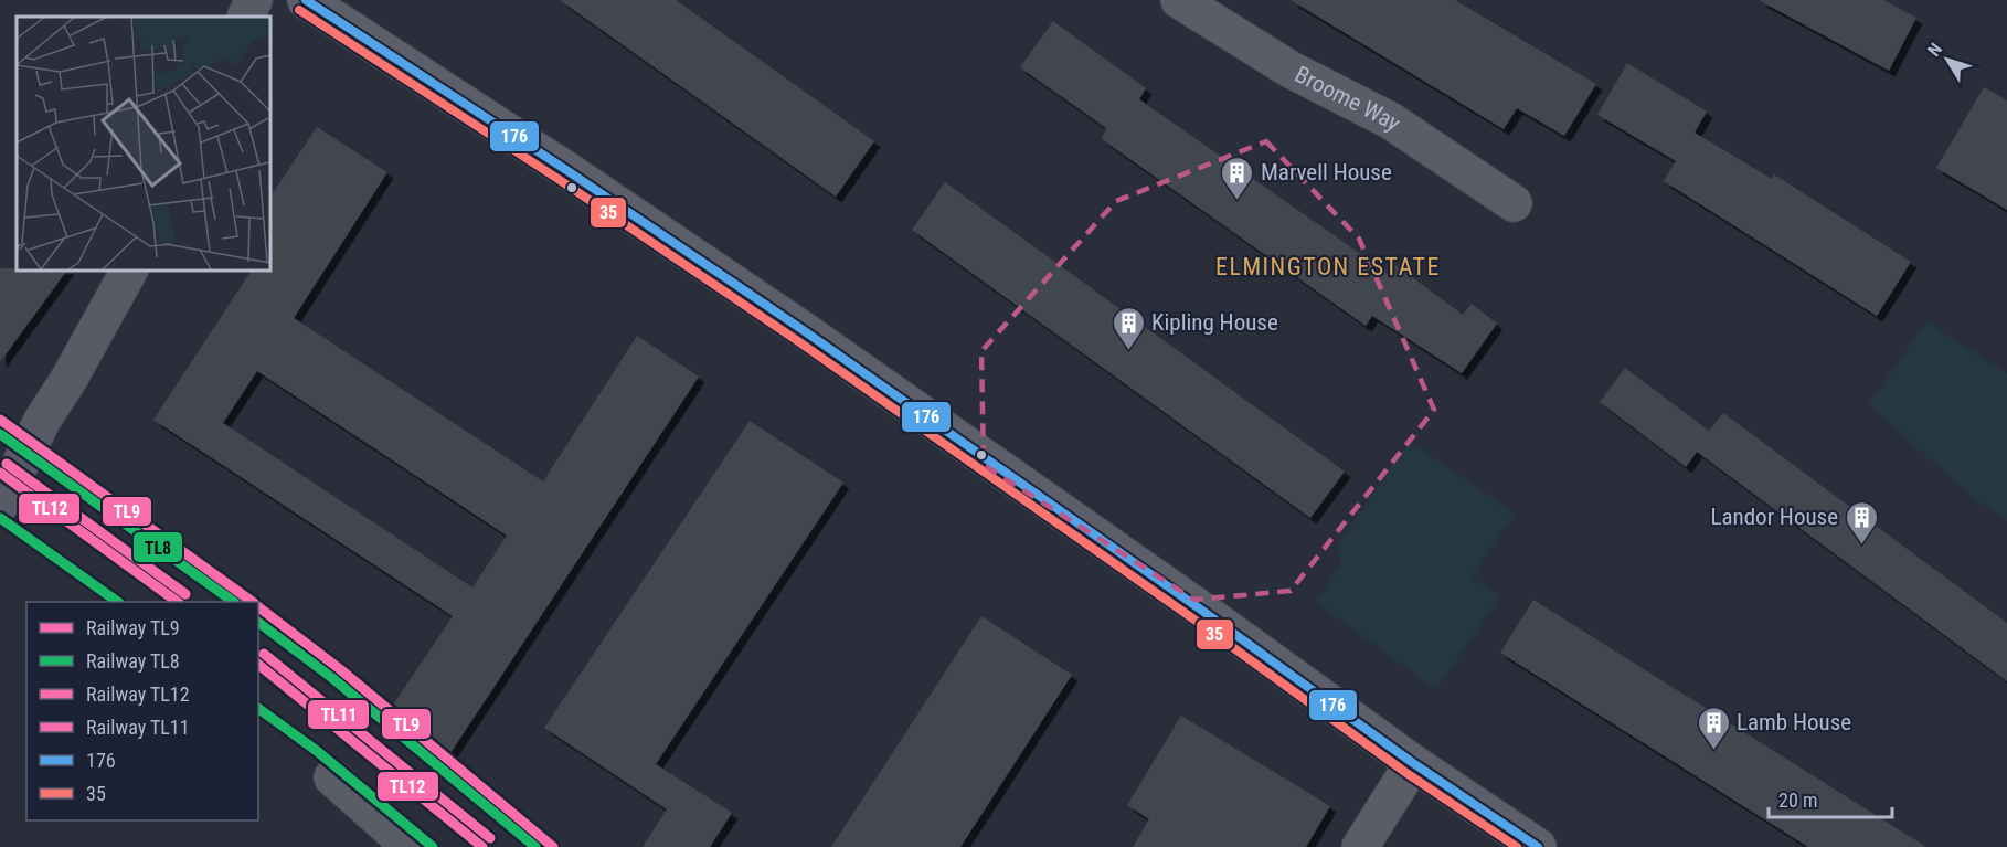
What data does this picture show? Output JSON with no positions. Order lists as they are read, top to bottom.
{
  "streets": {
    "street": ["Broome Way"]
  },
  "districts": ["ELMINGTON ESTATE"],
  "places": {
    "building": [
      "Marvell House",
      "Kipling House",
      "Landor House",
      "Lamb House"
    ]
  },
  "lines": [
    "transit line 176",
    "transit line 35",
    "rail line TL9",
    "rail line TL8",
    "rail line TL11",
    "rail line TL12"
  ],
  "legend": [
    "Railway TL9",
    "Railway TL8",
    "Railway TL12",
    "Railway TL11",
    "176",
    "35"
  ],
  "scale_bar": "20 m",
  "north": "top left"
}
